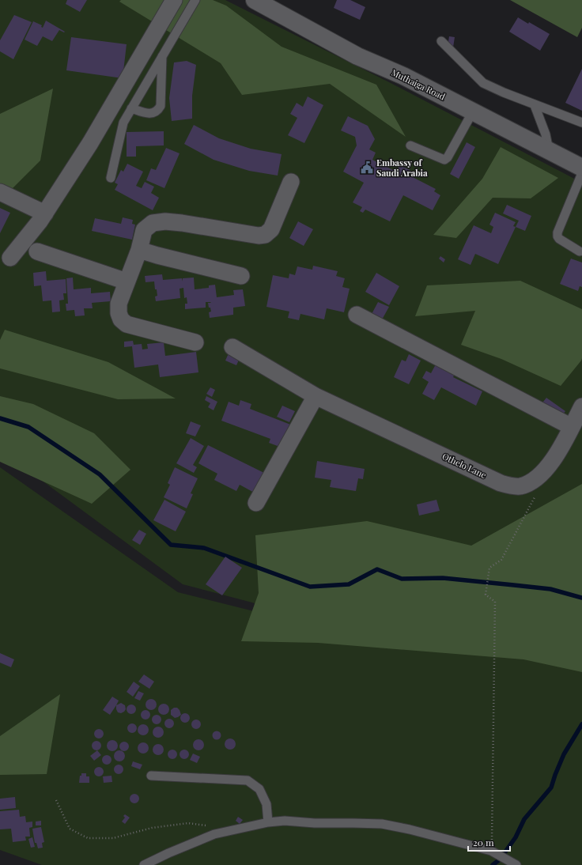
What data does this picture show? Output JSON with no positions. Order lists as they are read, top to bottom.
{
  "streets": {
    "main road": ["Muthaiga Road"],
    "street": ["Othelo Lane"]
  },
  "places": {
    "public building": ["Embassy of Saudi Arabia"]
  },
  "scale_bar": "20 m"
}
